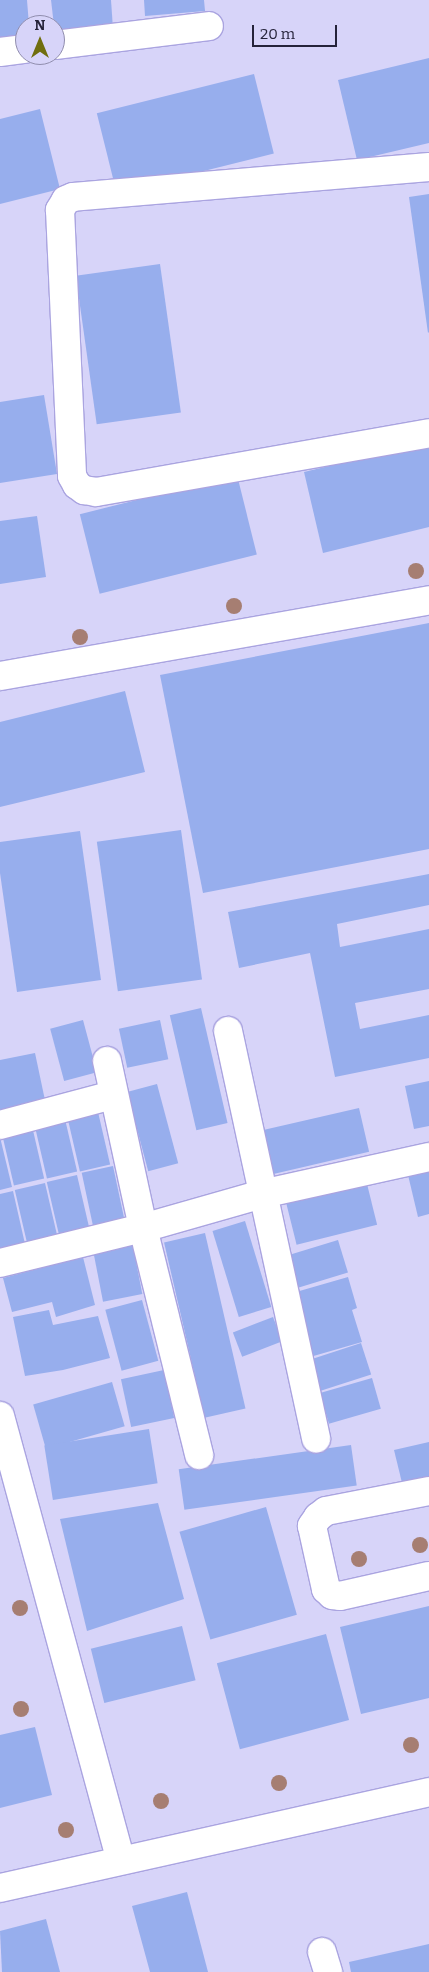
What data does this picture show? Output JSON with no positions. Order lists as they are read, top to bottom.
{
  "scale_bar": "20 m",
  "north": "top"
}
